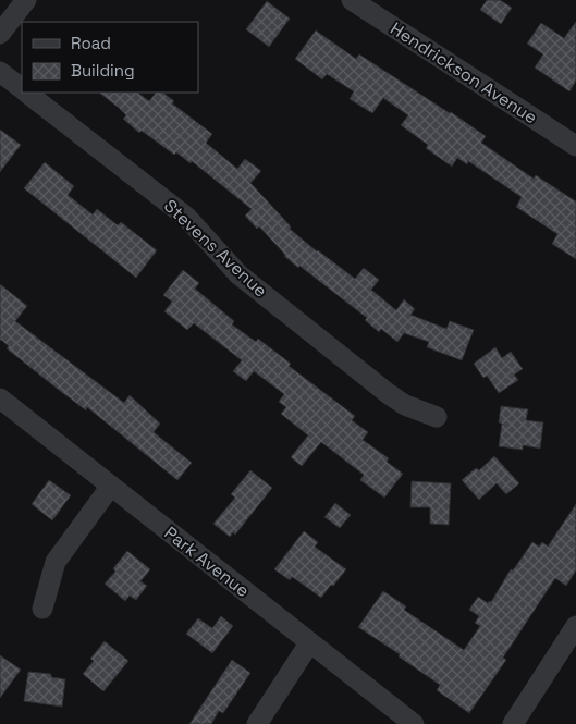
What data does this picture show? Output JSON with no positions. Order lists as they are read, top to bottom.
{
  "streets": {
    "street": ["Hendrickson Avenue", "Stevens Avenue", "Park Avenue"]
  },
  "legend": ["Road", "Building"]
}
